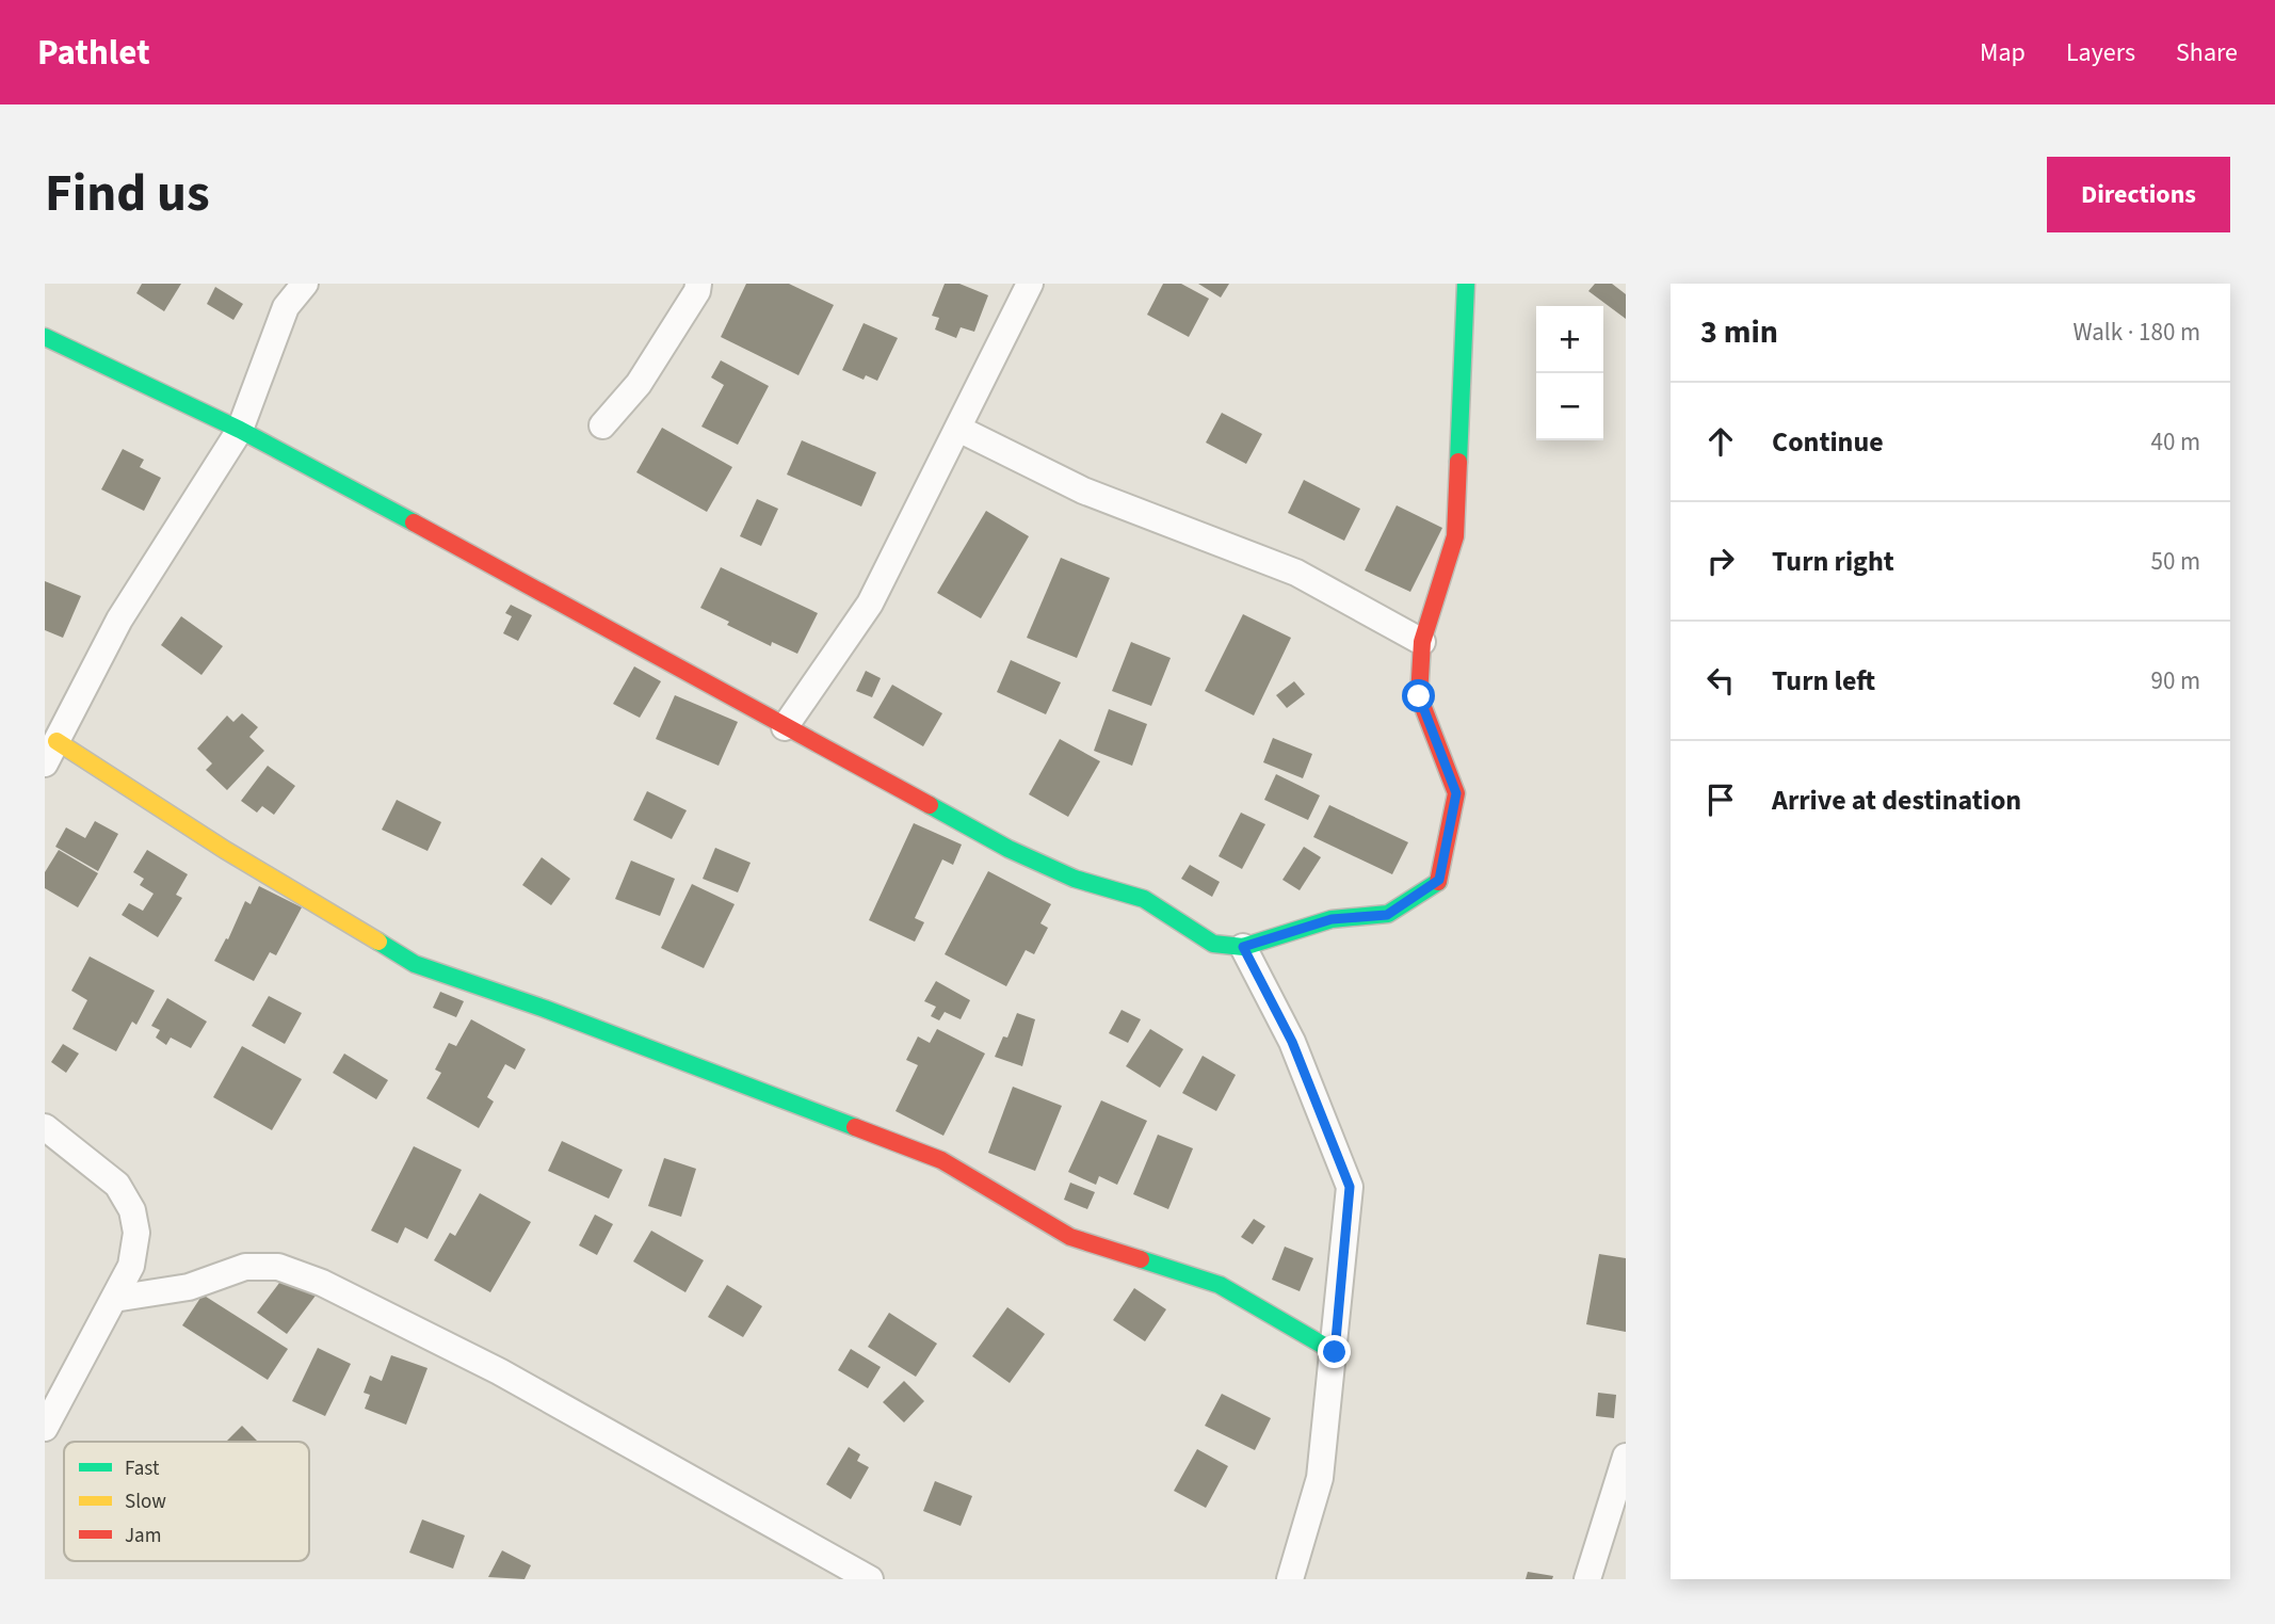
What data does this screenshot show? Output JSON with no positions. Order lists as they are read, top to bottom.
{
  "legend": ["Fast", "Slow", "Jam"],
  "page": {
    "header": "Pathlet",
    "nav": ["Map", "Layers", "Share"],
    "title": "Find us",
    "buttons": "Directions",
    "heading": ["3 min", "Walk · 180 m"],
    "map_buttons": ["+", "−"],
    "list": [
      ["Continue", "40 m"],
      ["Turn right", "50 m"],
      ["Turn left", "90 m"],
      "Arrive at destination"
    ]
  }
}
